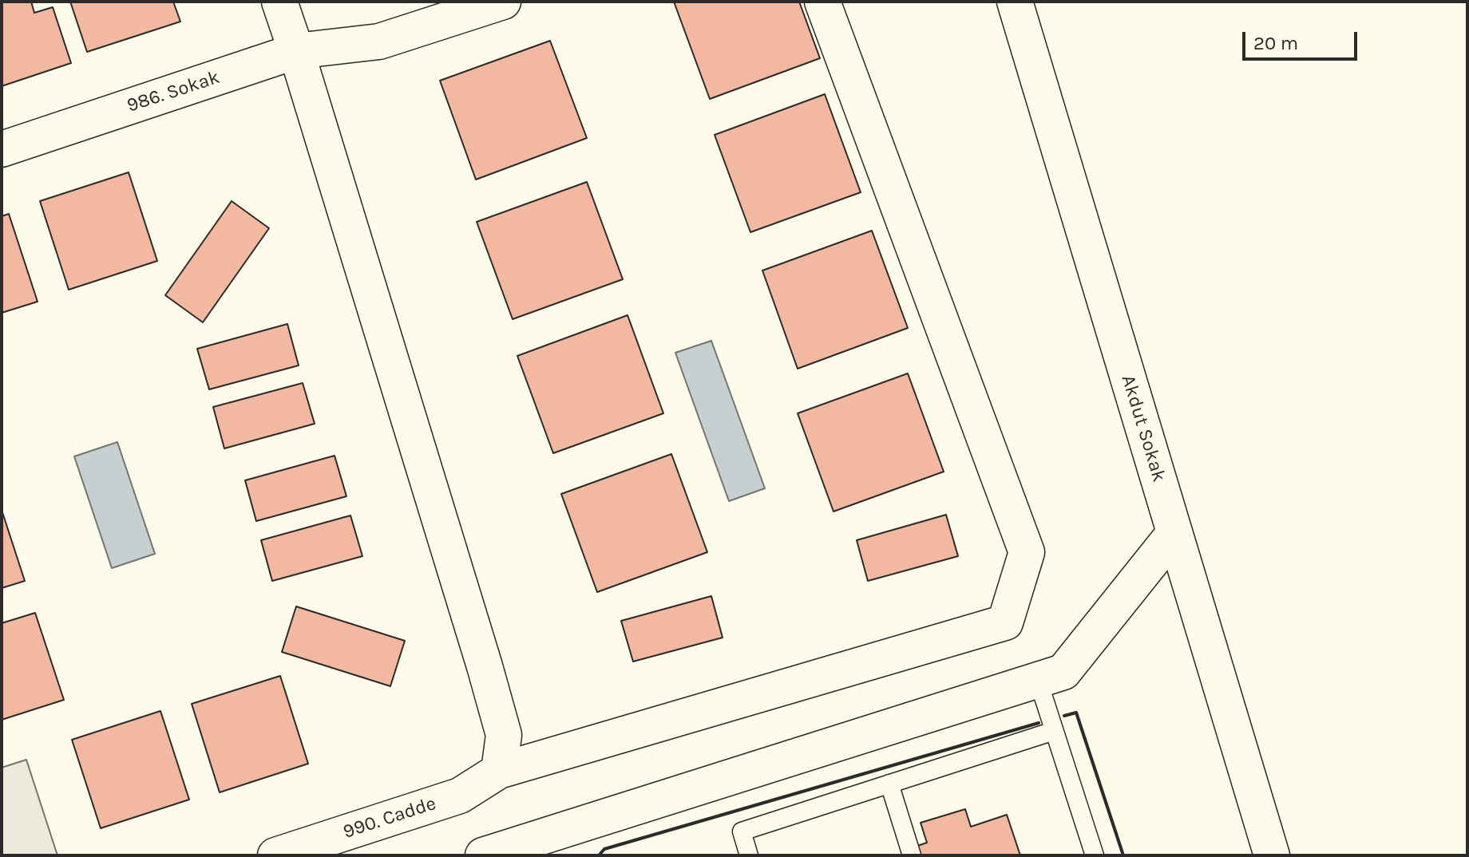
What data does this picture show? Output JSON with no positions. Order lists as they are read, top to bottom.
{
  "streets": {
    "street": ["986. Sokak", "Akdut Sokak", "990. Cadde"]
  },
  "scale_bar": "20 m"
}
